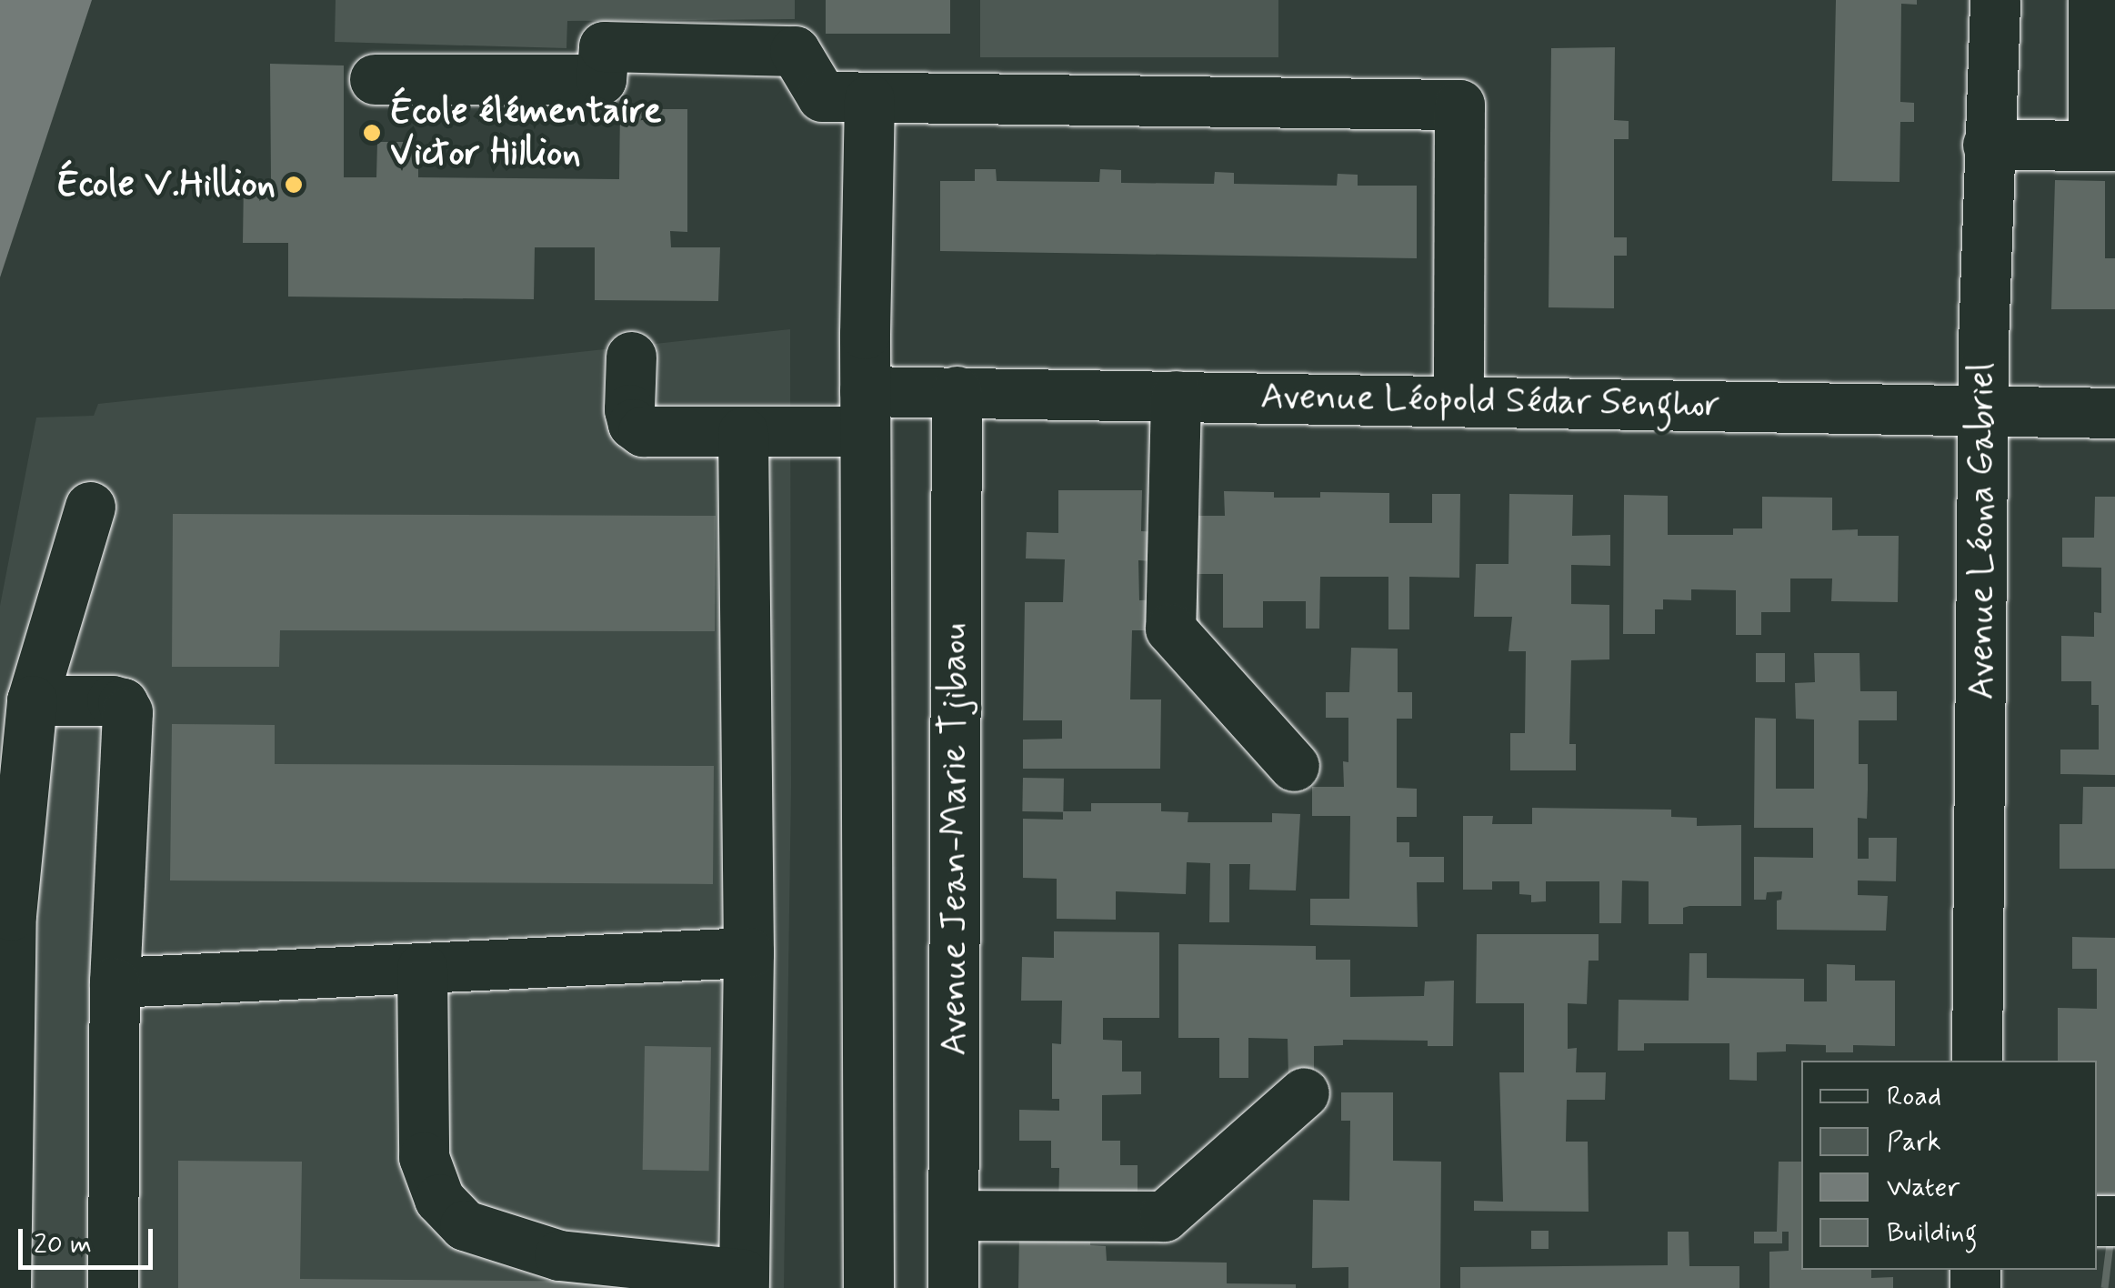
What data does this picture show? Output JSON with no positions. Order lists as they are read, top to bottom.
{
  "streets": {
    "street": ["Avenue Léopold Sédar Senghor", "Avenue Léona Gabriel", "Avenue Jean-Marie Tjibaou"]
  },
  "crossings": [
    ["Avenue Léopold Sédar Senghor", "Avenue Léona Gabriel"],
    ["Avenue Léopold Sédar Senghor", "Avenue Jean-Marie Tjibaou"]
  ],
  "places": ["École élémentaire Victor Hillion", "École V.Hillion"],
  "legend": [
    "Road",
    "Park",
    "Water",
    "Building"
  ],
  "scale_bar": "20 m"
}
